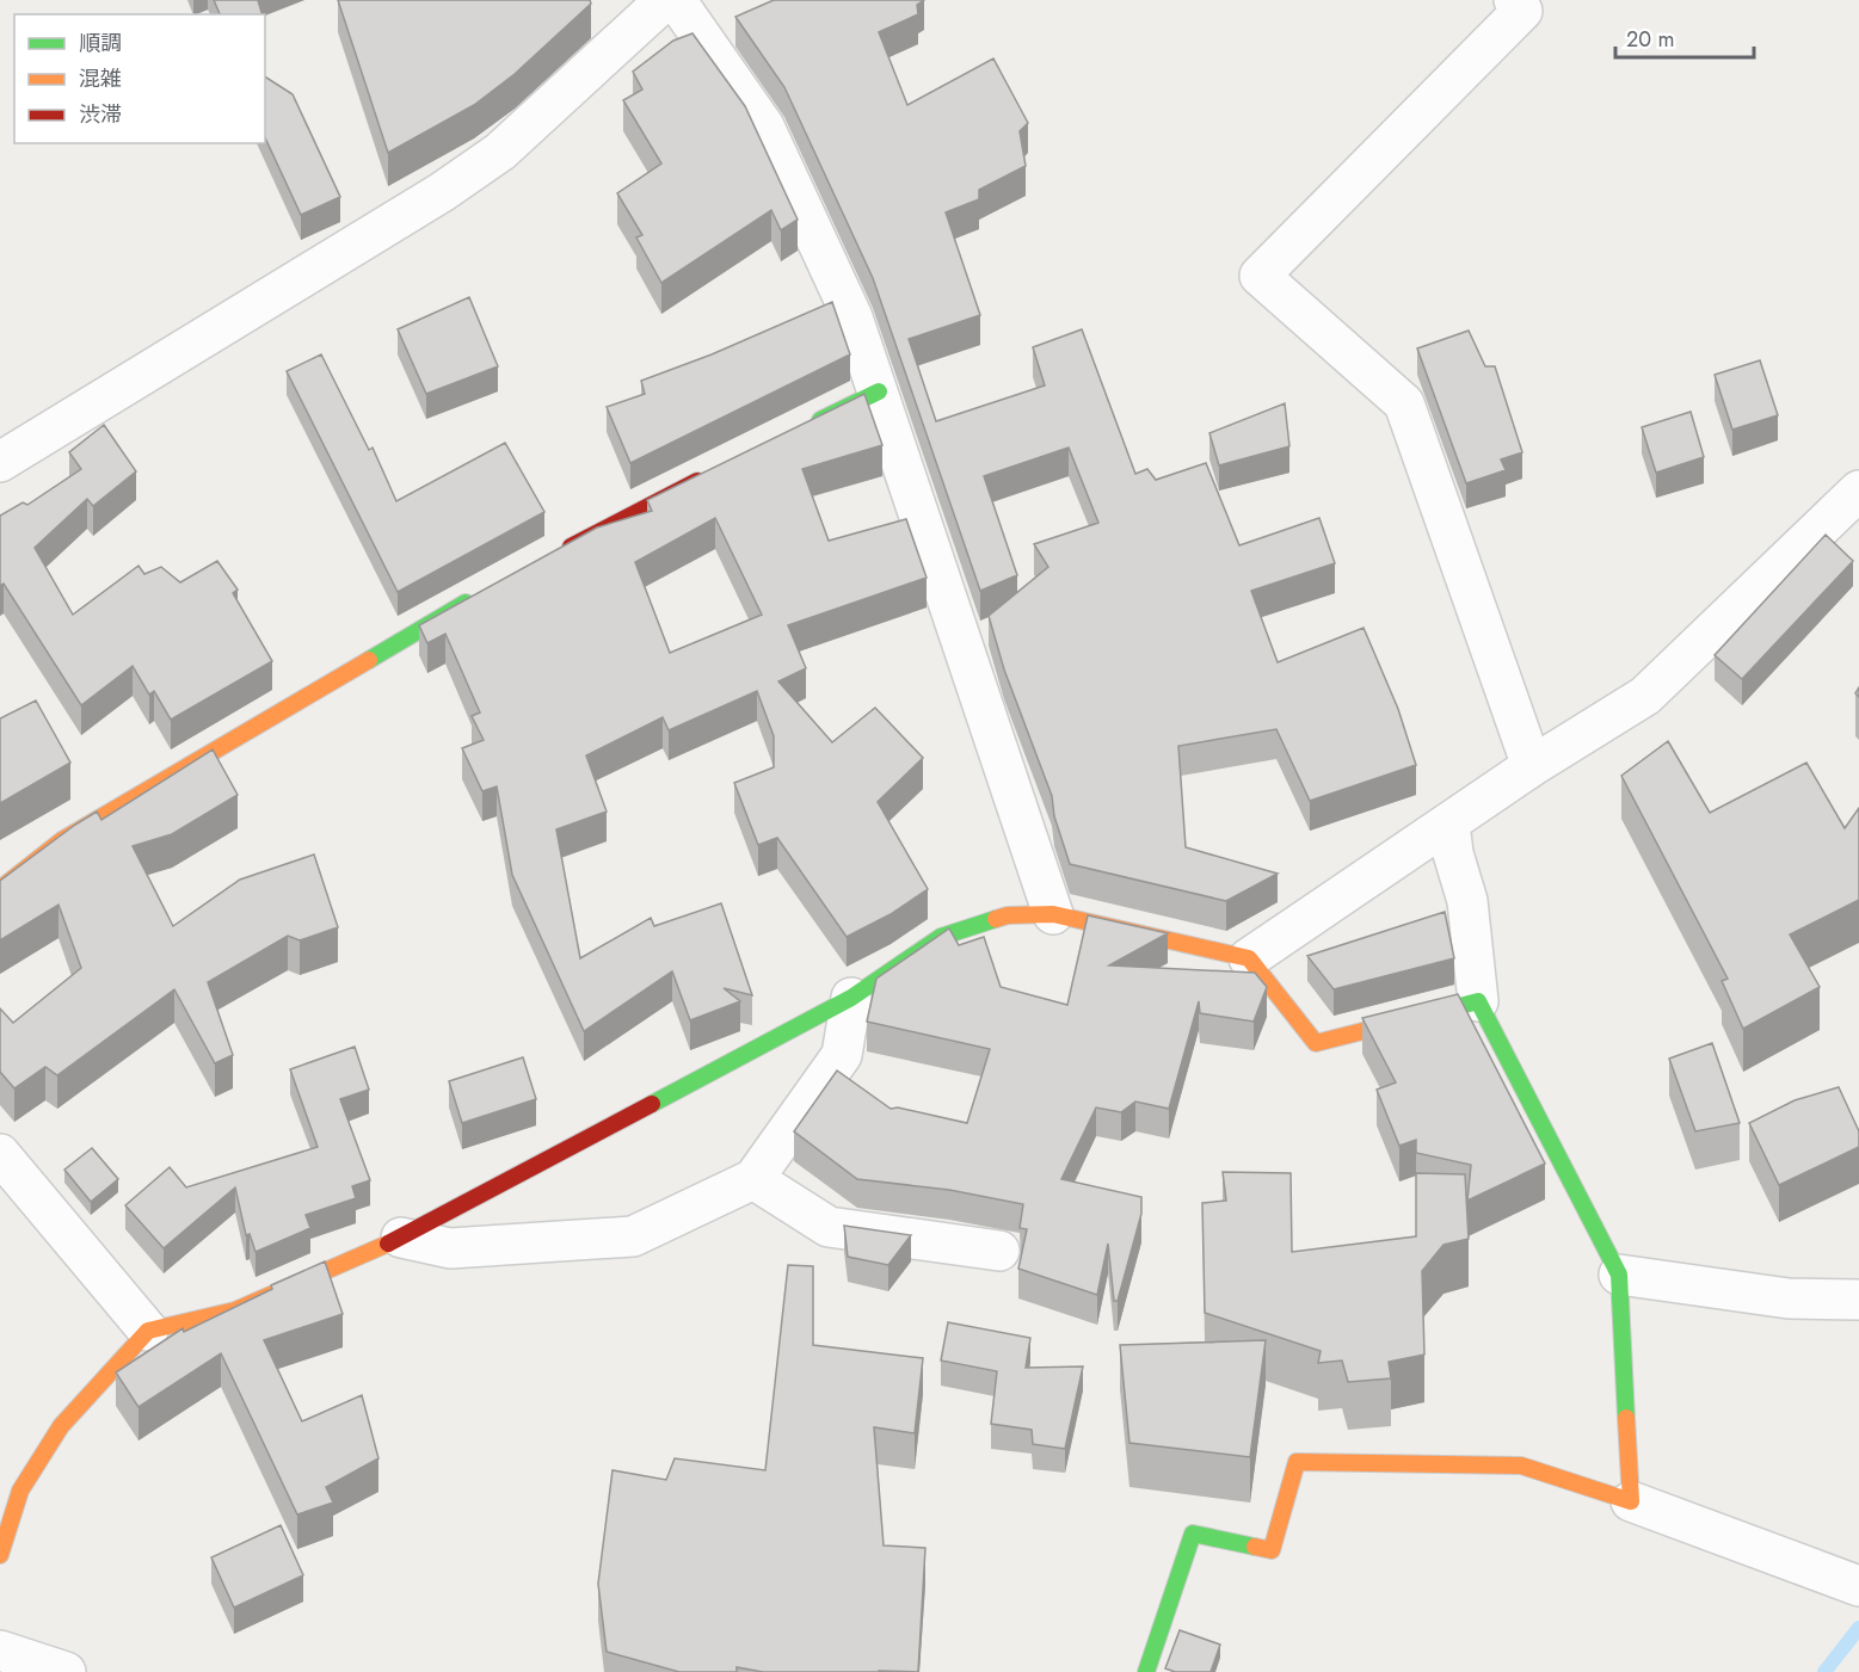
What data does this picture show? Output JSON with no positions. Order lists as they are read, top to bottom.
{
  "legend": ["順調", "混雑", "渋滞"],
  "scale_bar": "20 m"
}
